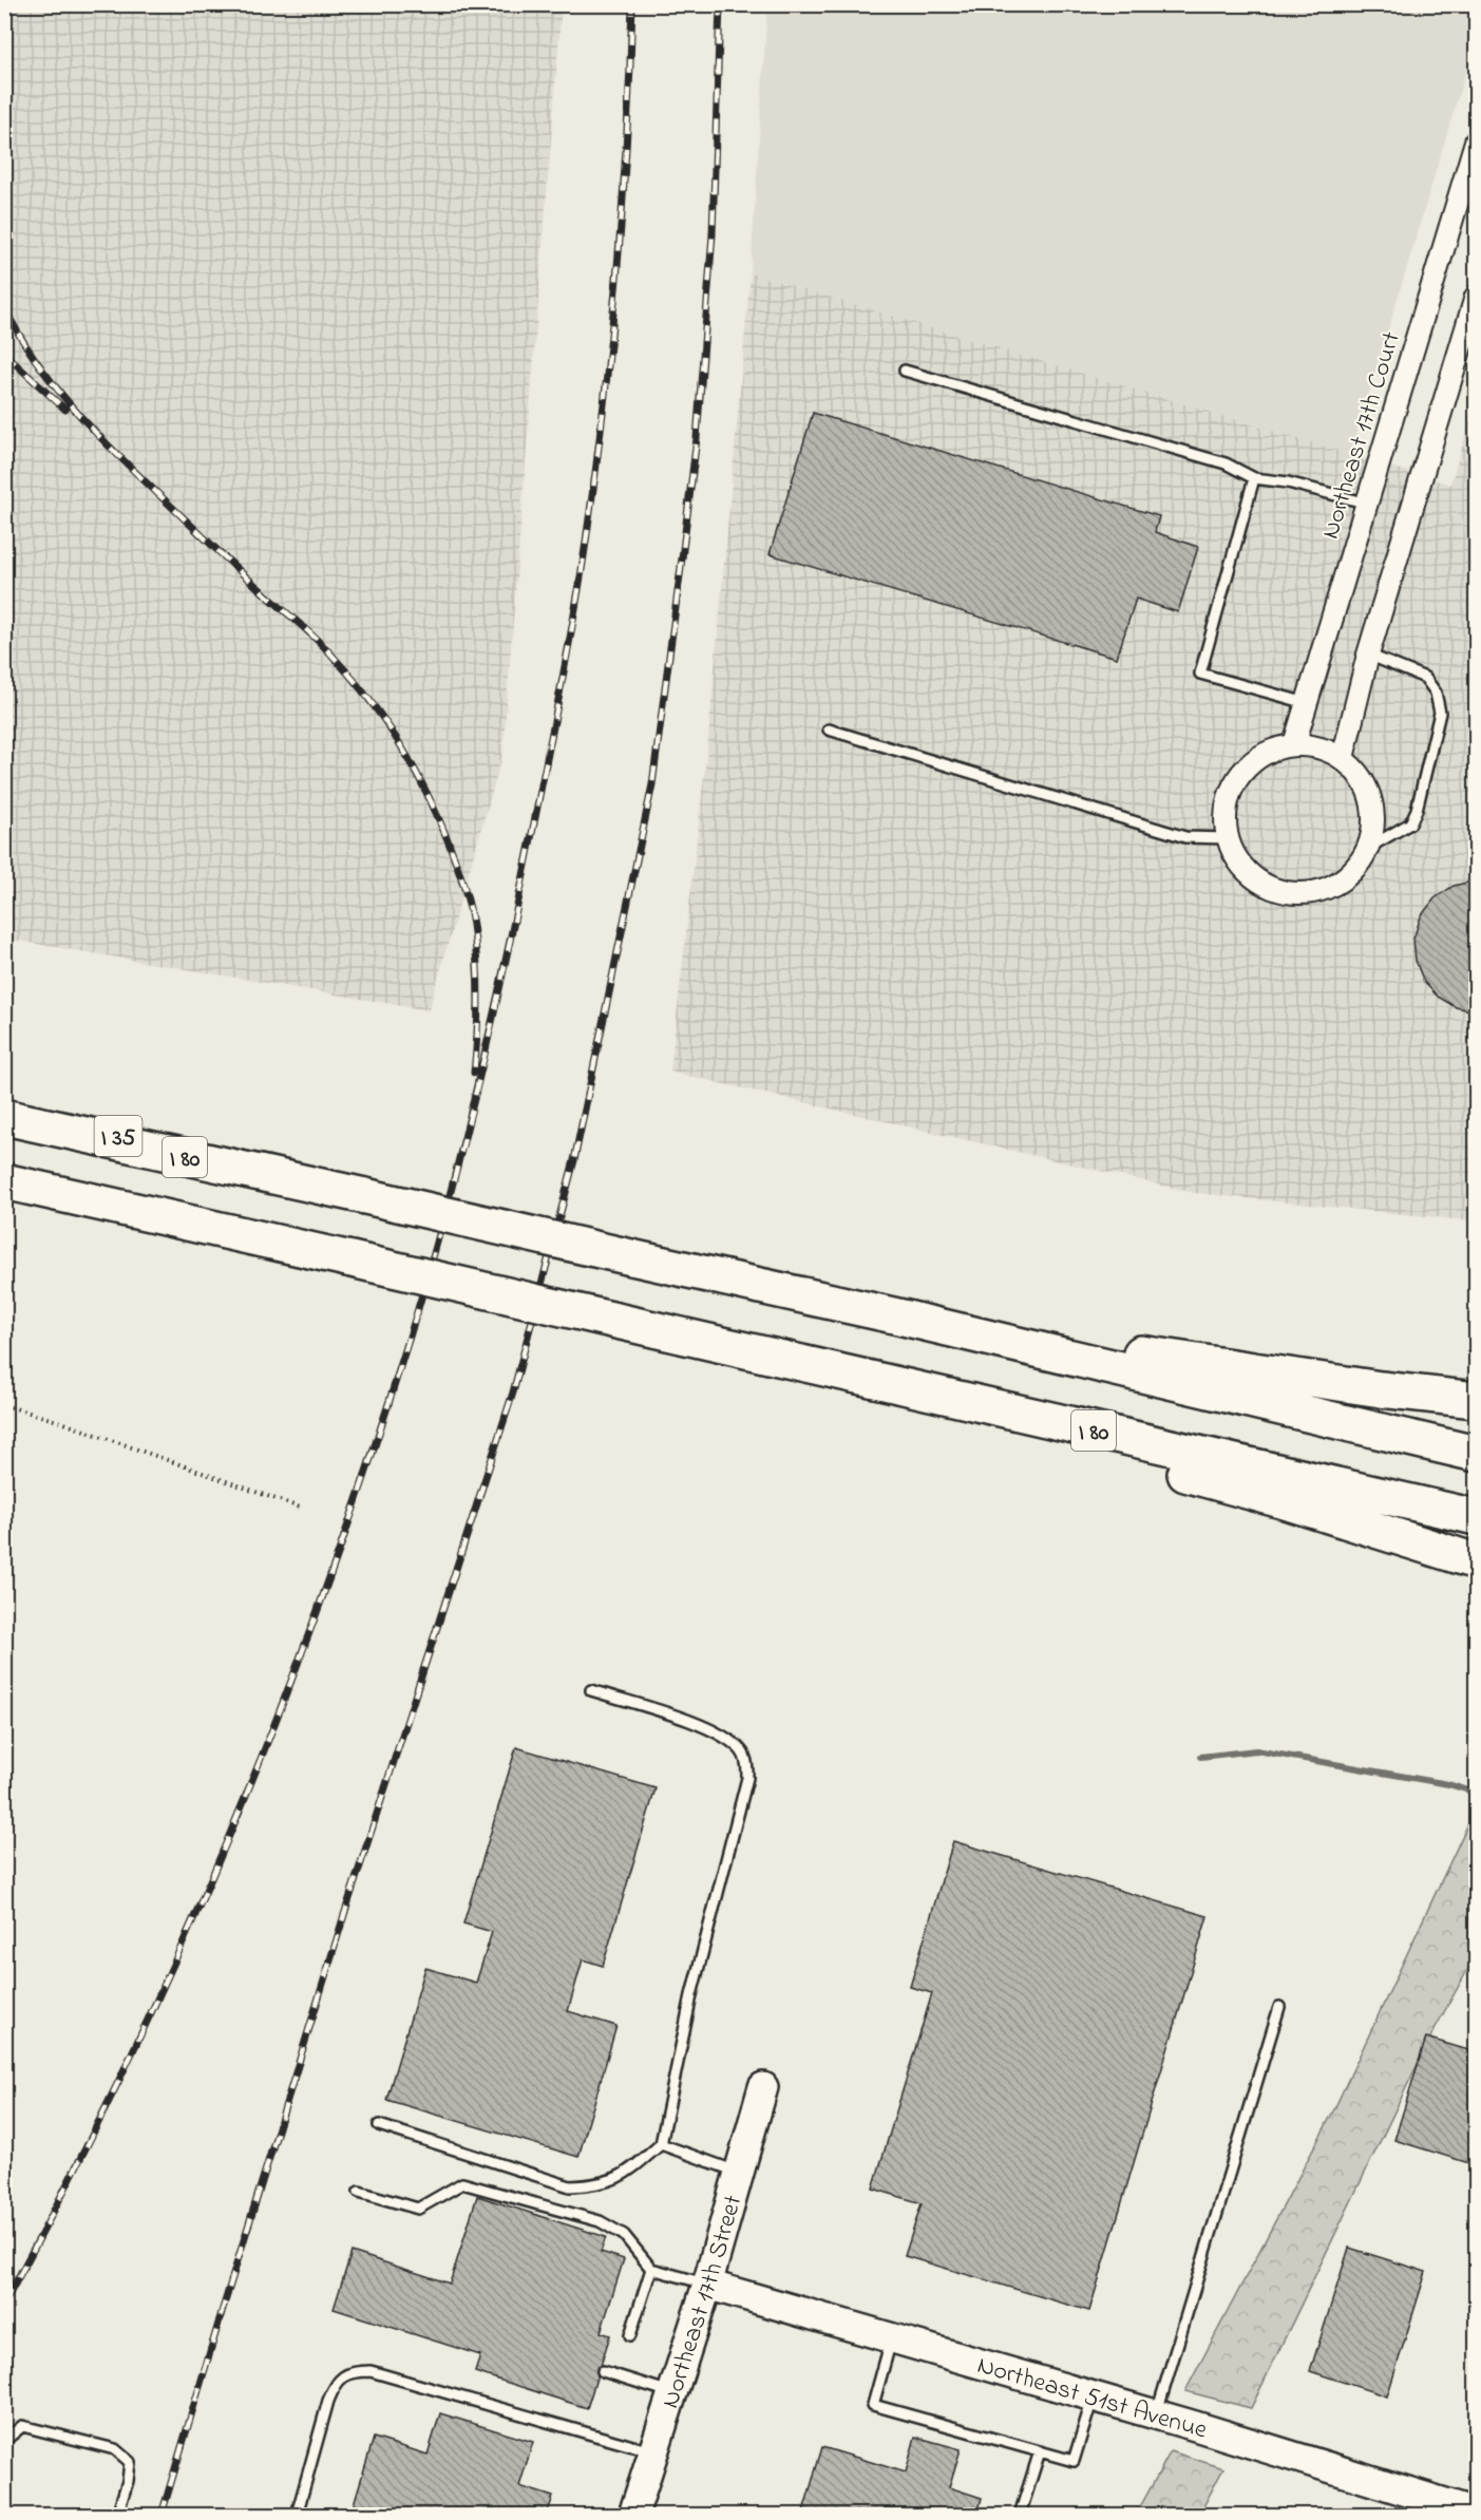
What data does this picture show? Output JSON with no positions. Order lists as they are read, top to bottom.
{
  "streets": {
    "highway": ["I 35", "I 80"],
    "street": ["Northeast 17th Court", "Northeast 17th Street", "Northeast 51st Avenue"]
  },
  "crossings": [
    ["I 35", "I 80"],
    ["Northeast 17th Street", "Northeast 51st Avenue"]
  ]
}
